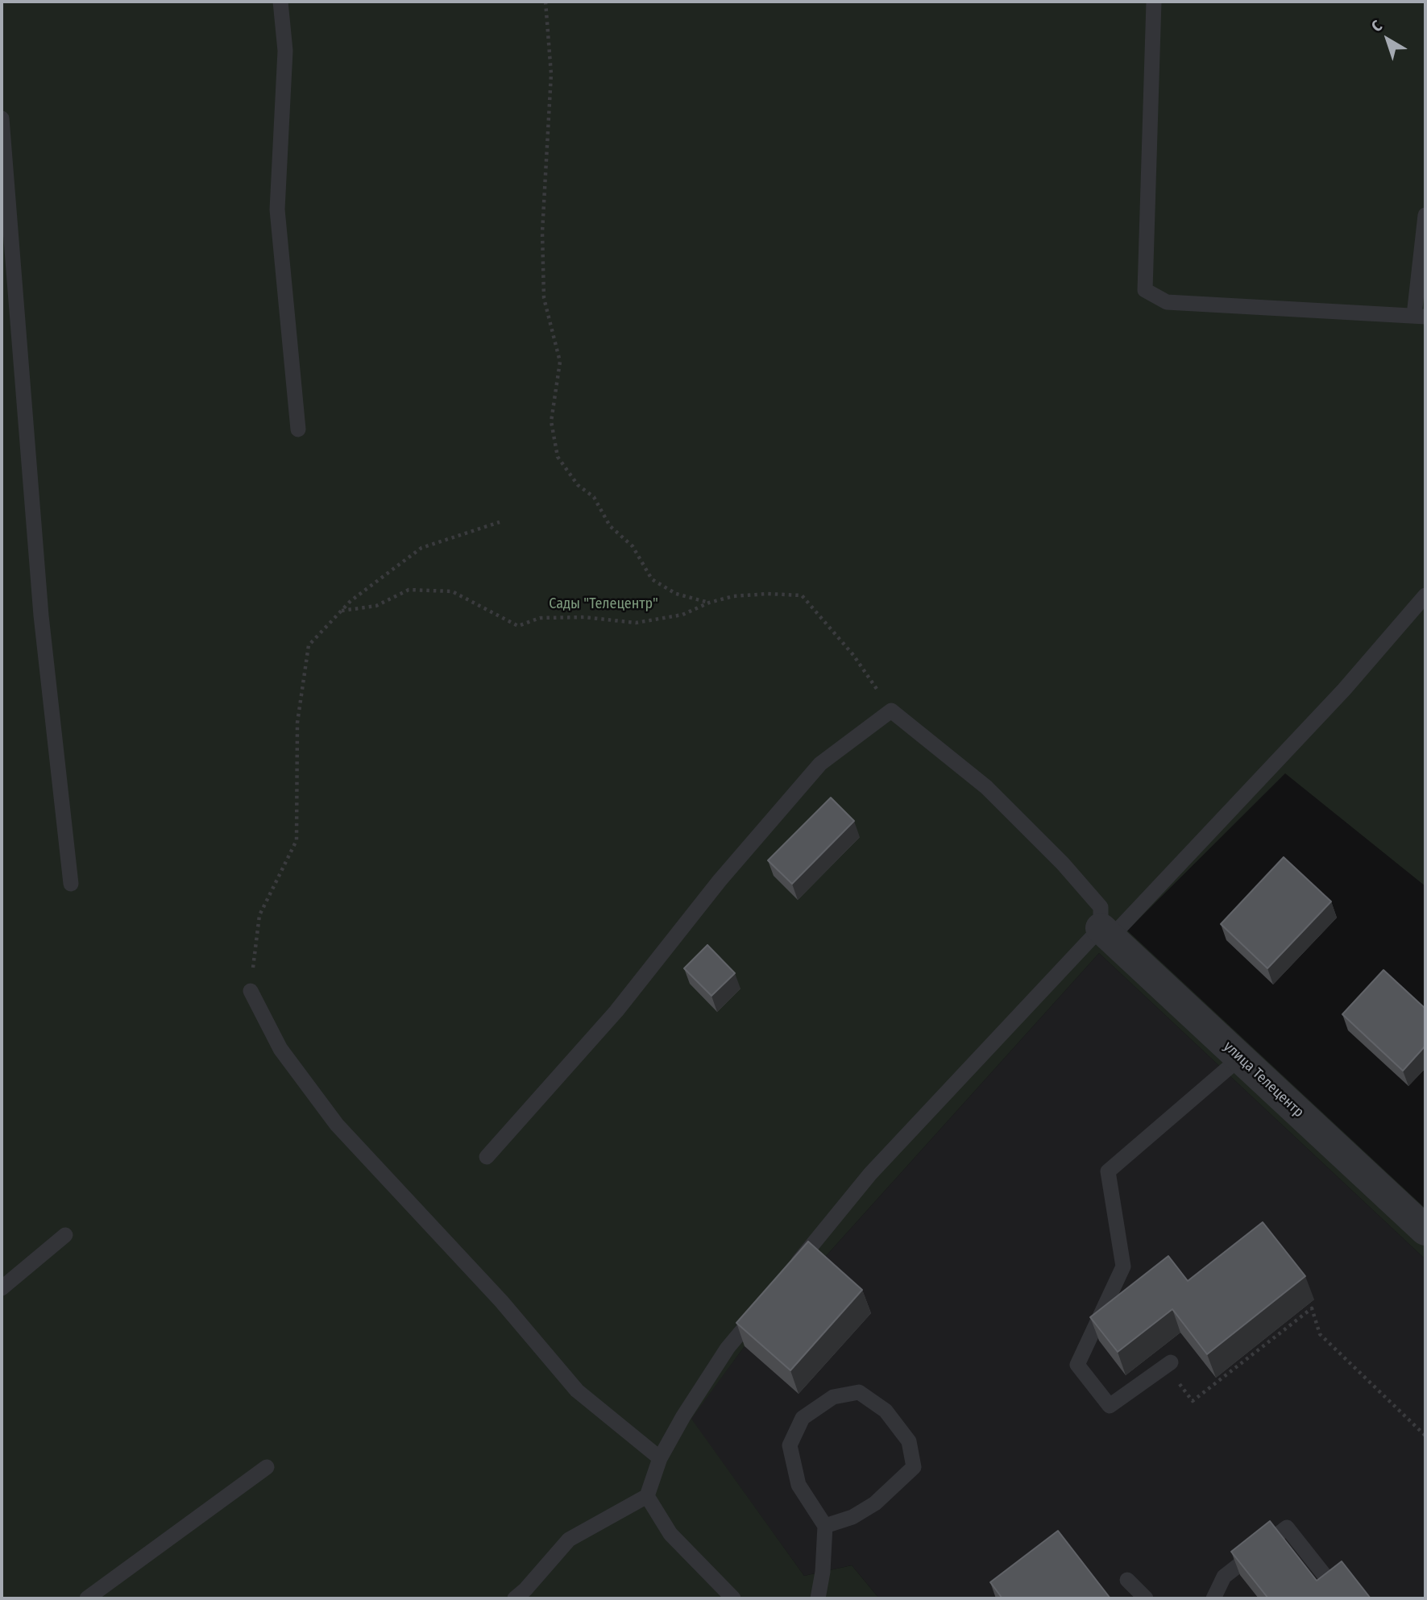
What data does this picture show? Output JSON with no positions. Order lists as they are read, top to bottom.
{
  "streets": {
    "street": ["улица Телецентр"]
  },
  "parks": ["Сады \"Телецентр\""],
  "north": "top left"
}
